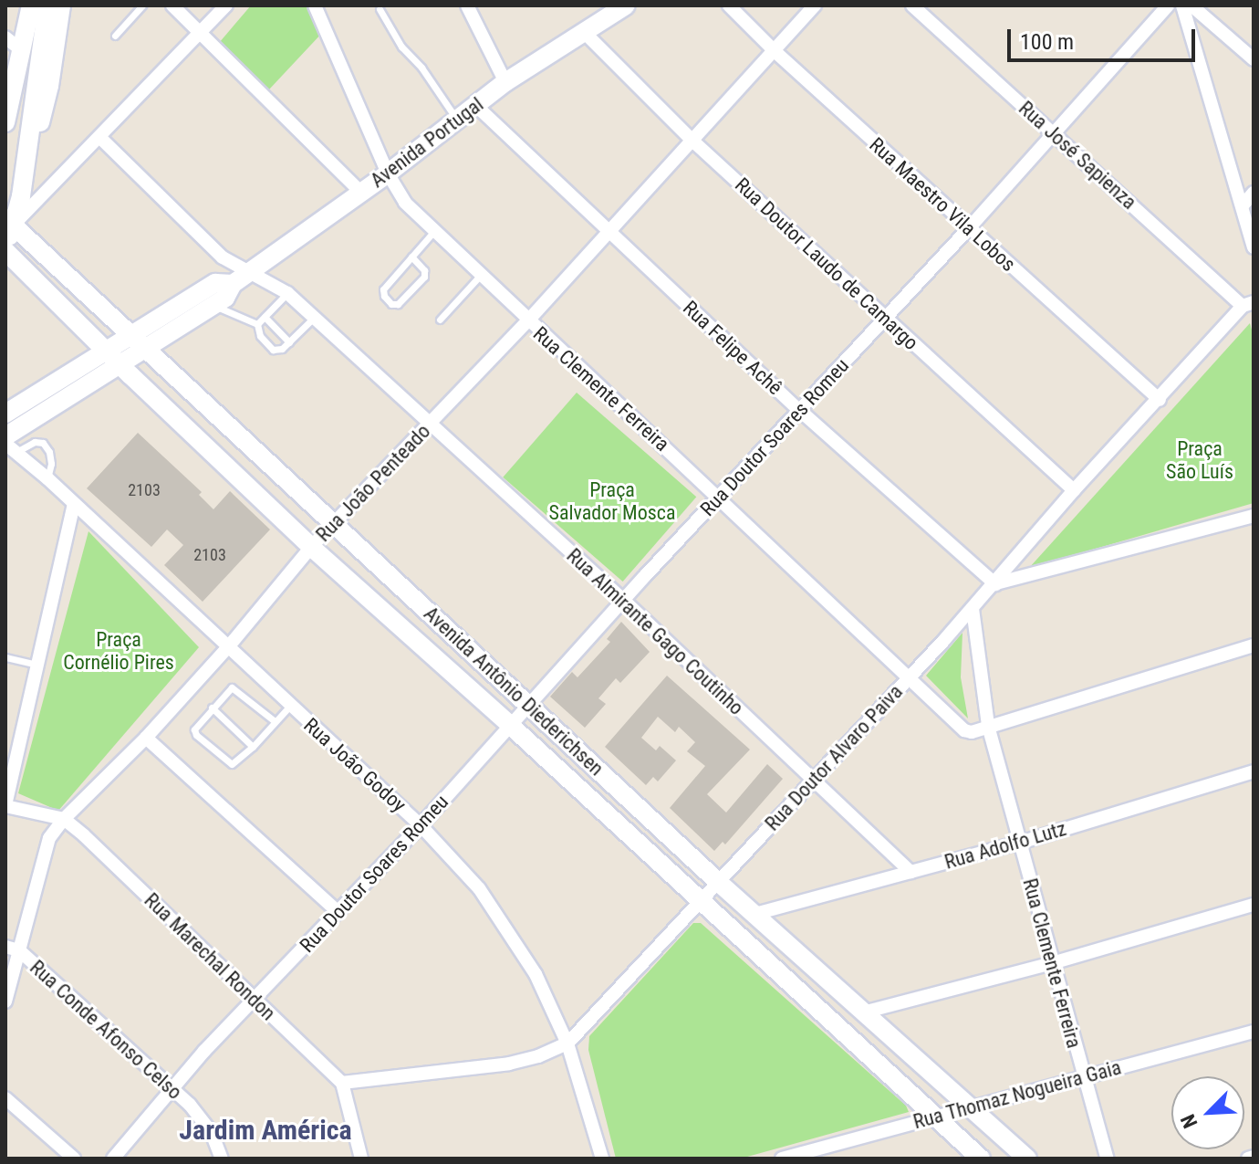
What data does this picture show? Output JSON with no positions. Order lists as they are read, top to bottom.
{
  "streets": {
    "main road": ["Avenida Portugal", "Avenida Antônio Diederichsen"],
    "street": [
      "Rua José Sapienza",
      "Rua Maestro Vila Lobos",
      "Rua Doutor Laudo de Camargo",
      "Rua Felipe Achê",
      "Rua Clemente Ferreira",
      "Rua Doutor Soares Romeu",
      "Rua João Penteado",
      "Rua Almirante Gago Coutinho",
      "Rua Doutor Alvaro Paiva",
      "Rua João Godoy",
      "Rua Adolfo Lutz",
      "Rua Marechal Rondon",
      "Rua Conde Afonso Celso",
      "Rua Thomaz Nogueira Gaia"
    ]
  },
  "crossings": [
    ["Avenida Portugal", "Rua Doutor Laudo de Camargo"],
    ["Avenida Portugal", "Rua Felipe Achê"],
    ["Avenida Portugal", "Rua Clemente Ferreira"],
    ["Avenida Portugal", "Rua Almirante Gago Coutinho"],
    ["Avenida Portugal", "Avenida Antônio Diederichsen"],
    ["Avenida Portugal", "Rua João Godoy"],
    ["Rua José Sapienza", "Rua Doutor Soares Romeu"],
    ["Rua José Sapienza", "Rua Doutor Alvaro Paiva"],
    ["Rua Maestro Vila Lobos", "Rua Doutor Soares Romeu"],
    ["Rua Maestro Vila Lobos", "Rua João Penteado"],
    ["Rua Maestro Vila Lobos", "Rua Doutor Alvaro Paiva"],
    ["Rua Doutor Laudo de Camargo", "Rua Doutor Soares Romeu"],
    ["Rua Doutor Laudo de Camargo", "Rua João Penteado"],
    ["Rua Doutor Laudo de Camargo", "Rua Doutor Alvaro Paiva"],
    ["Rua Felipe Achê", "Rua Doutor Soares Romeu"],
    ["Rua Felipe Achê", "Rua João Penteado"],
    ["Rua Felipe Achê", "Rua Doutor Alvaro Paiva"],
    ["Rua Clemente Ferreira", "Rua Doutor Soares Romeu"],
    ["Rua Clemente Ferreira", "Rua João Penteado"],
    ["Rua Clemente Ferreira", "Rua Doutor Alvaro Paiva"],
    ["Rua Clemente Ferreira", "Rua Adolfo Lutz"],
    ["Rua Clemente Ferreira", "Rua Thomaz Nogueira Gaia"],
    ["Rua Doutor Soares Romeu", "Rua Almirante Gago Coutinho"],
    ["Rua Doutor Soares Romeu", "Avenida Antônio Diederichsen"],
    ["Rua Doutor Soares Romeu", "Rua João Godoy"],
    ["Rua Doutor Soares Romeu", "Rua Marechal Rondon"],
    ["Rua Doutor Soares Romeu", "Rua Conde Afonso Celso"],
    ["Rua João Penteado", "Rua Almirante Gago Coutinho"],
    ["Rua João Penteado", "Avenida Antônio Diederichsen"],
    ["Rua João Penteado", "Rua João Godoy"],
    ["Rua João Penteado", "Rua Marechal Rondon"],
    ["Rua João Penteado", "Rua Conde Afonso Celso"],
    ["Rua Almirante Gago Coutinho", "Rua Doutor Alvaro Paiva"],
    ["Rua Almirante Gago Coutinho", "Rua Adolfo Lutz"],
    ["Avenida Antônio Diederichsen", "Rua Doutor Alvaro Paiva"],
    ["Avenida Antônio Diederichsen", "Rua Adolfo Lutz"],
    ["Avenida Antônio Diederichsen", "Rua Thomaz Nogueira Gaia"],
    ["Rua Doutor Alvaro Paiva", "Rua João Godoy"],
    ["Rua Doutor Alvaro Paiva", "Rua Marechal Rondon"]
  ],
  "districts": ["Jardim América"],
  "parks": ["Praça São Luís", "Praça Salvador Mosca", "Praça Cornélio Pires"],
  "house_numbers": ["2103", "2103"],
  "scale_bar": "100 m",
  "north": "bottom left"
}
